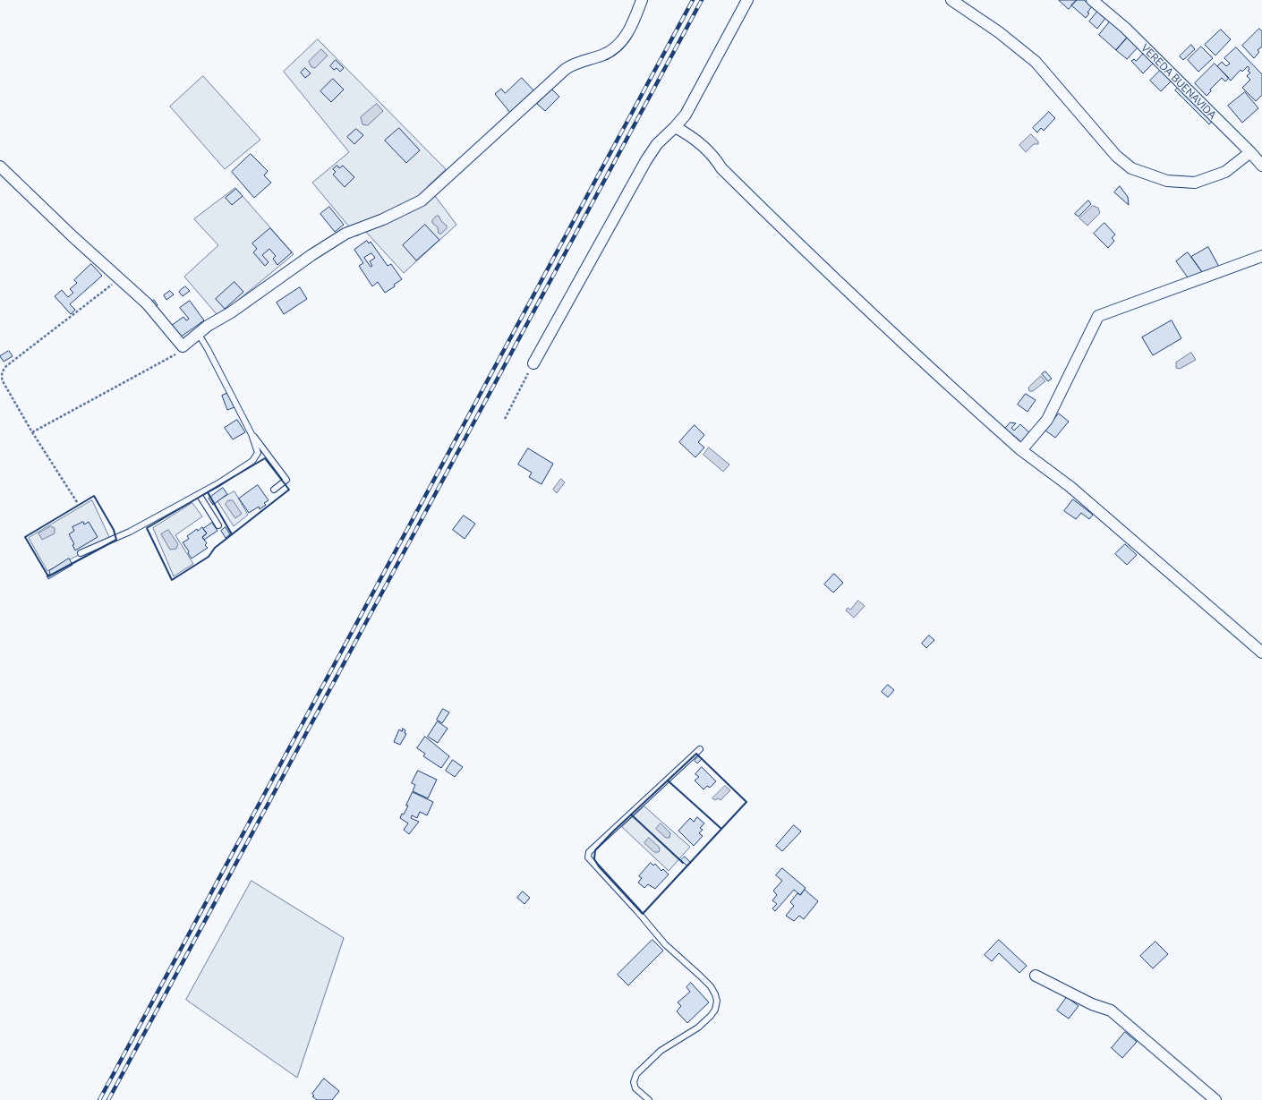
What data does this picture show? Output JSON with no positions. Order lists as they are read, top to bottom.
{
  "streets": {
    "street": ["VEREDA BUENAVIDA"]
  }
}
